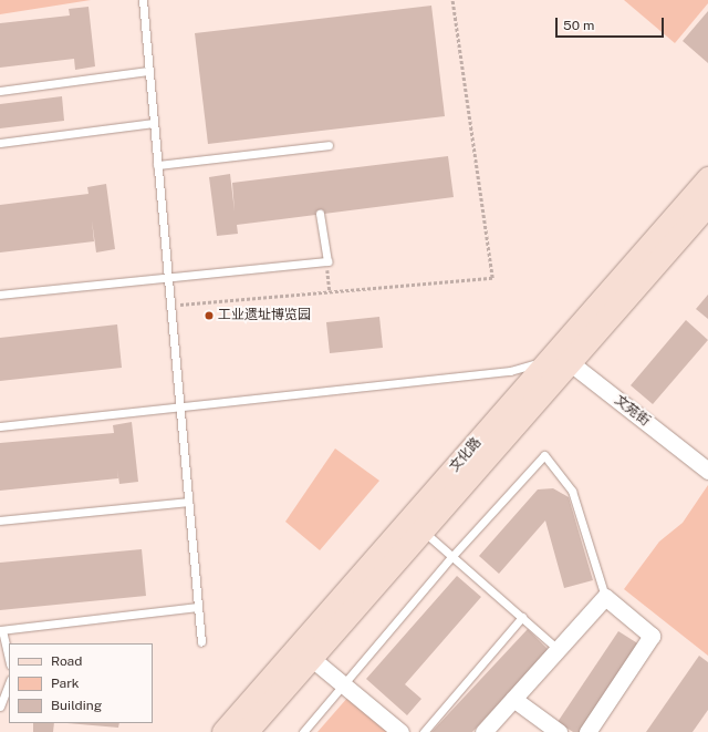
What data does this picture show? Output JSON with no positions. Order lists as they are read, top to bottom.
{
  "streets": {
    "main road": ["文化路"],
    "street": ["文苑街"]
  },
  "crossings": [
    ["文苑街", "文化路"]
  ],
  "places": ["工业遗址博览园"],
  "legend": ["Road", "Park", "Building"],
  "scale_bar": "50 m"
}
